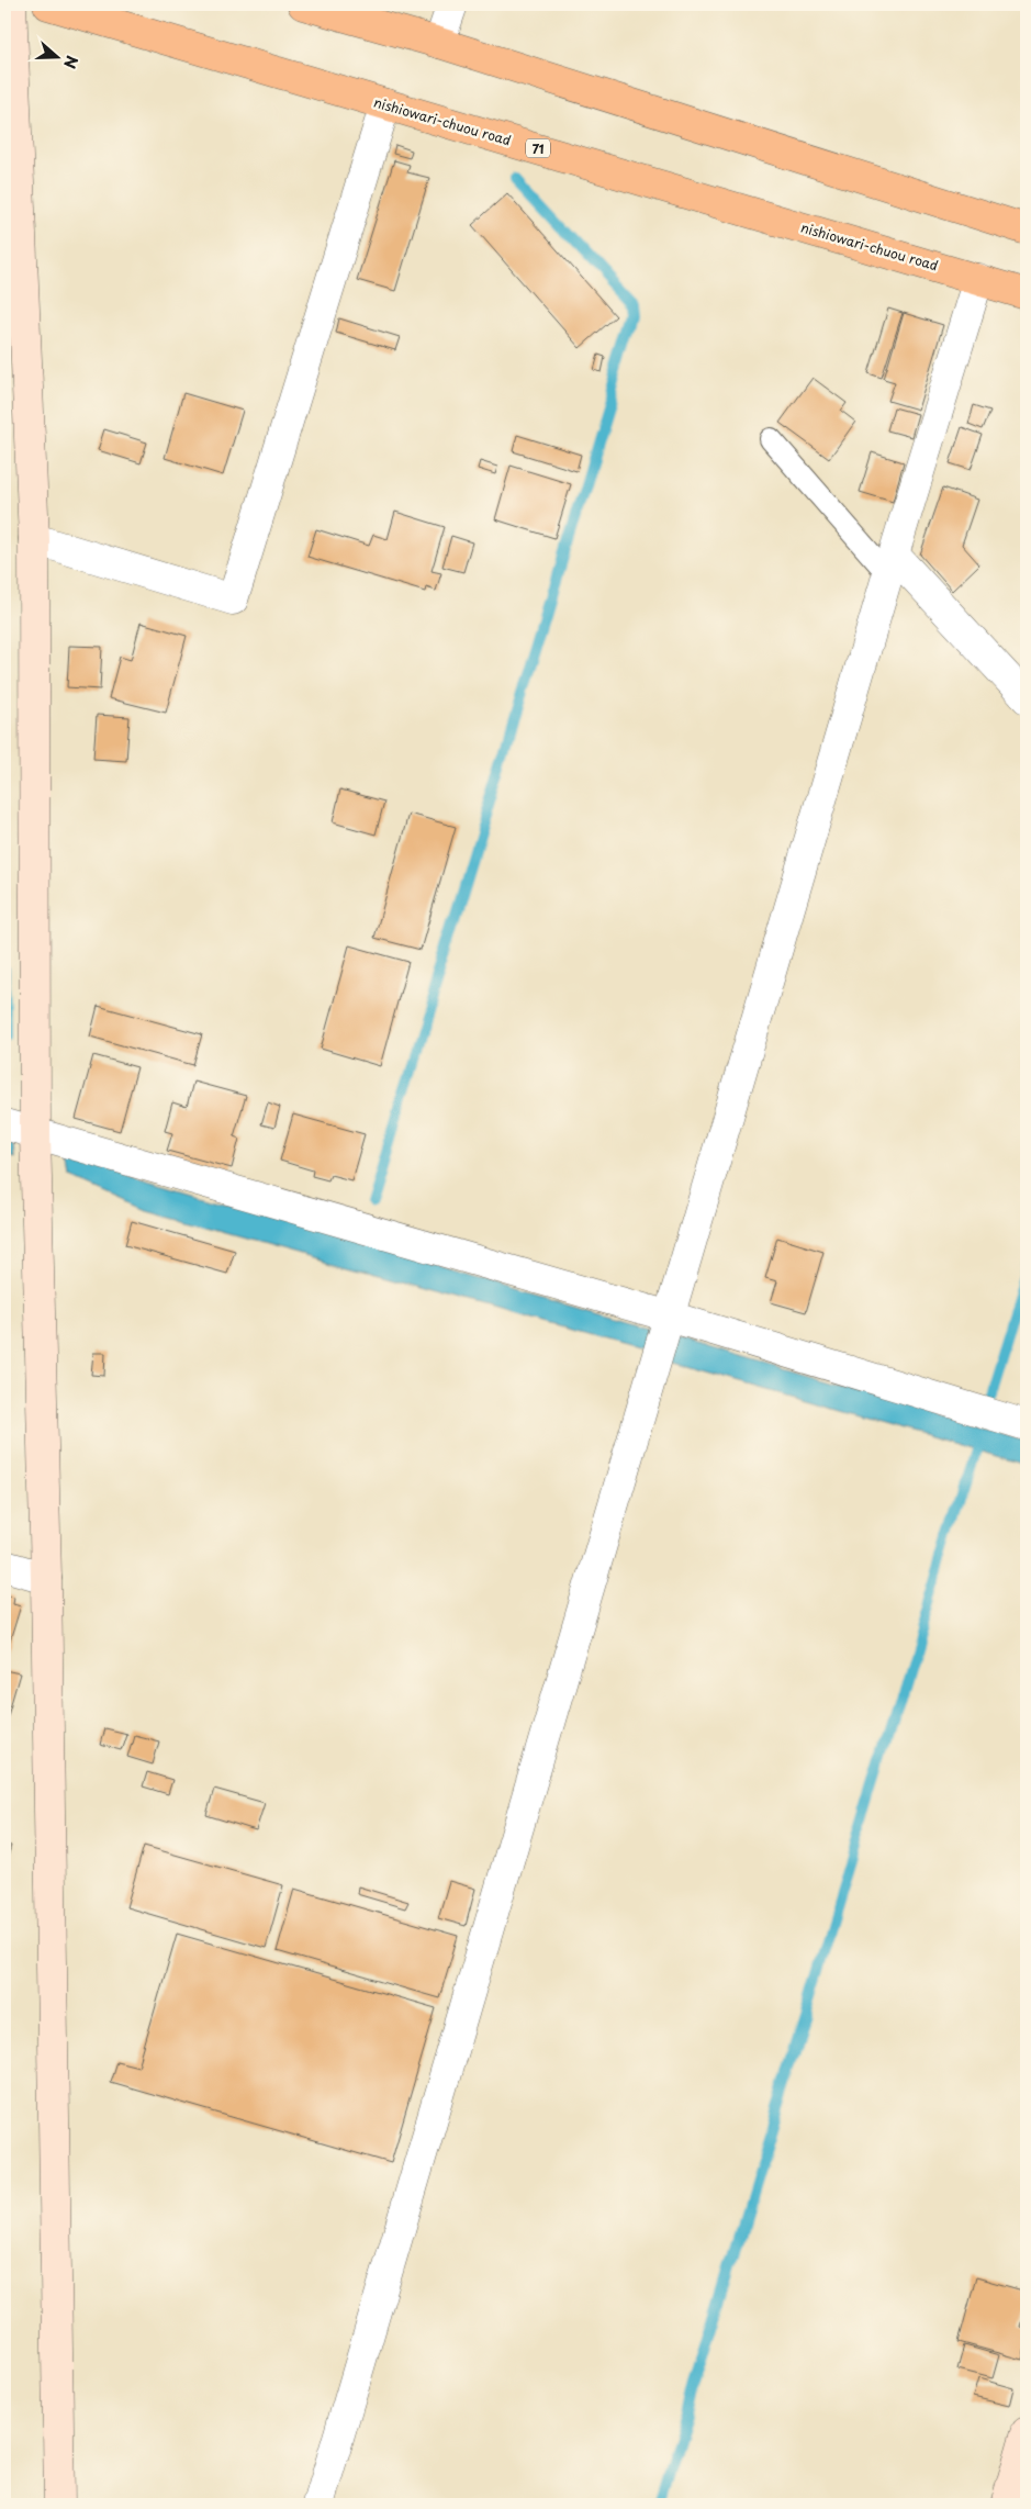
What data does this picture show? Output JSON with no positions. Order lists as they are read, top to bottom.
{
  "streets": {
    "main road": ["nishiowari-chuou road", "71"]
  },
  "north": "right"
}
